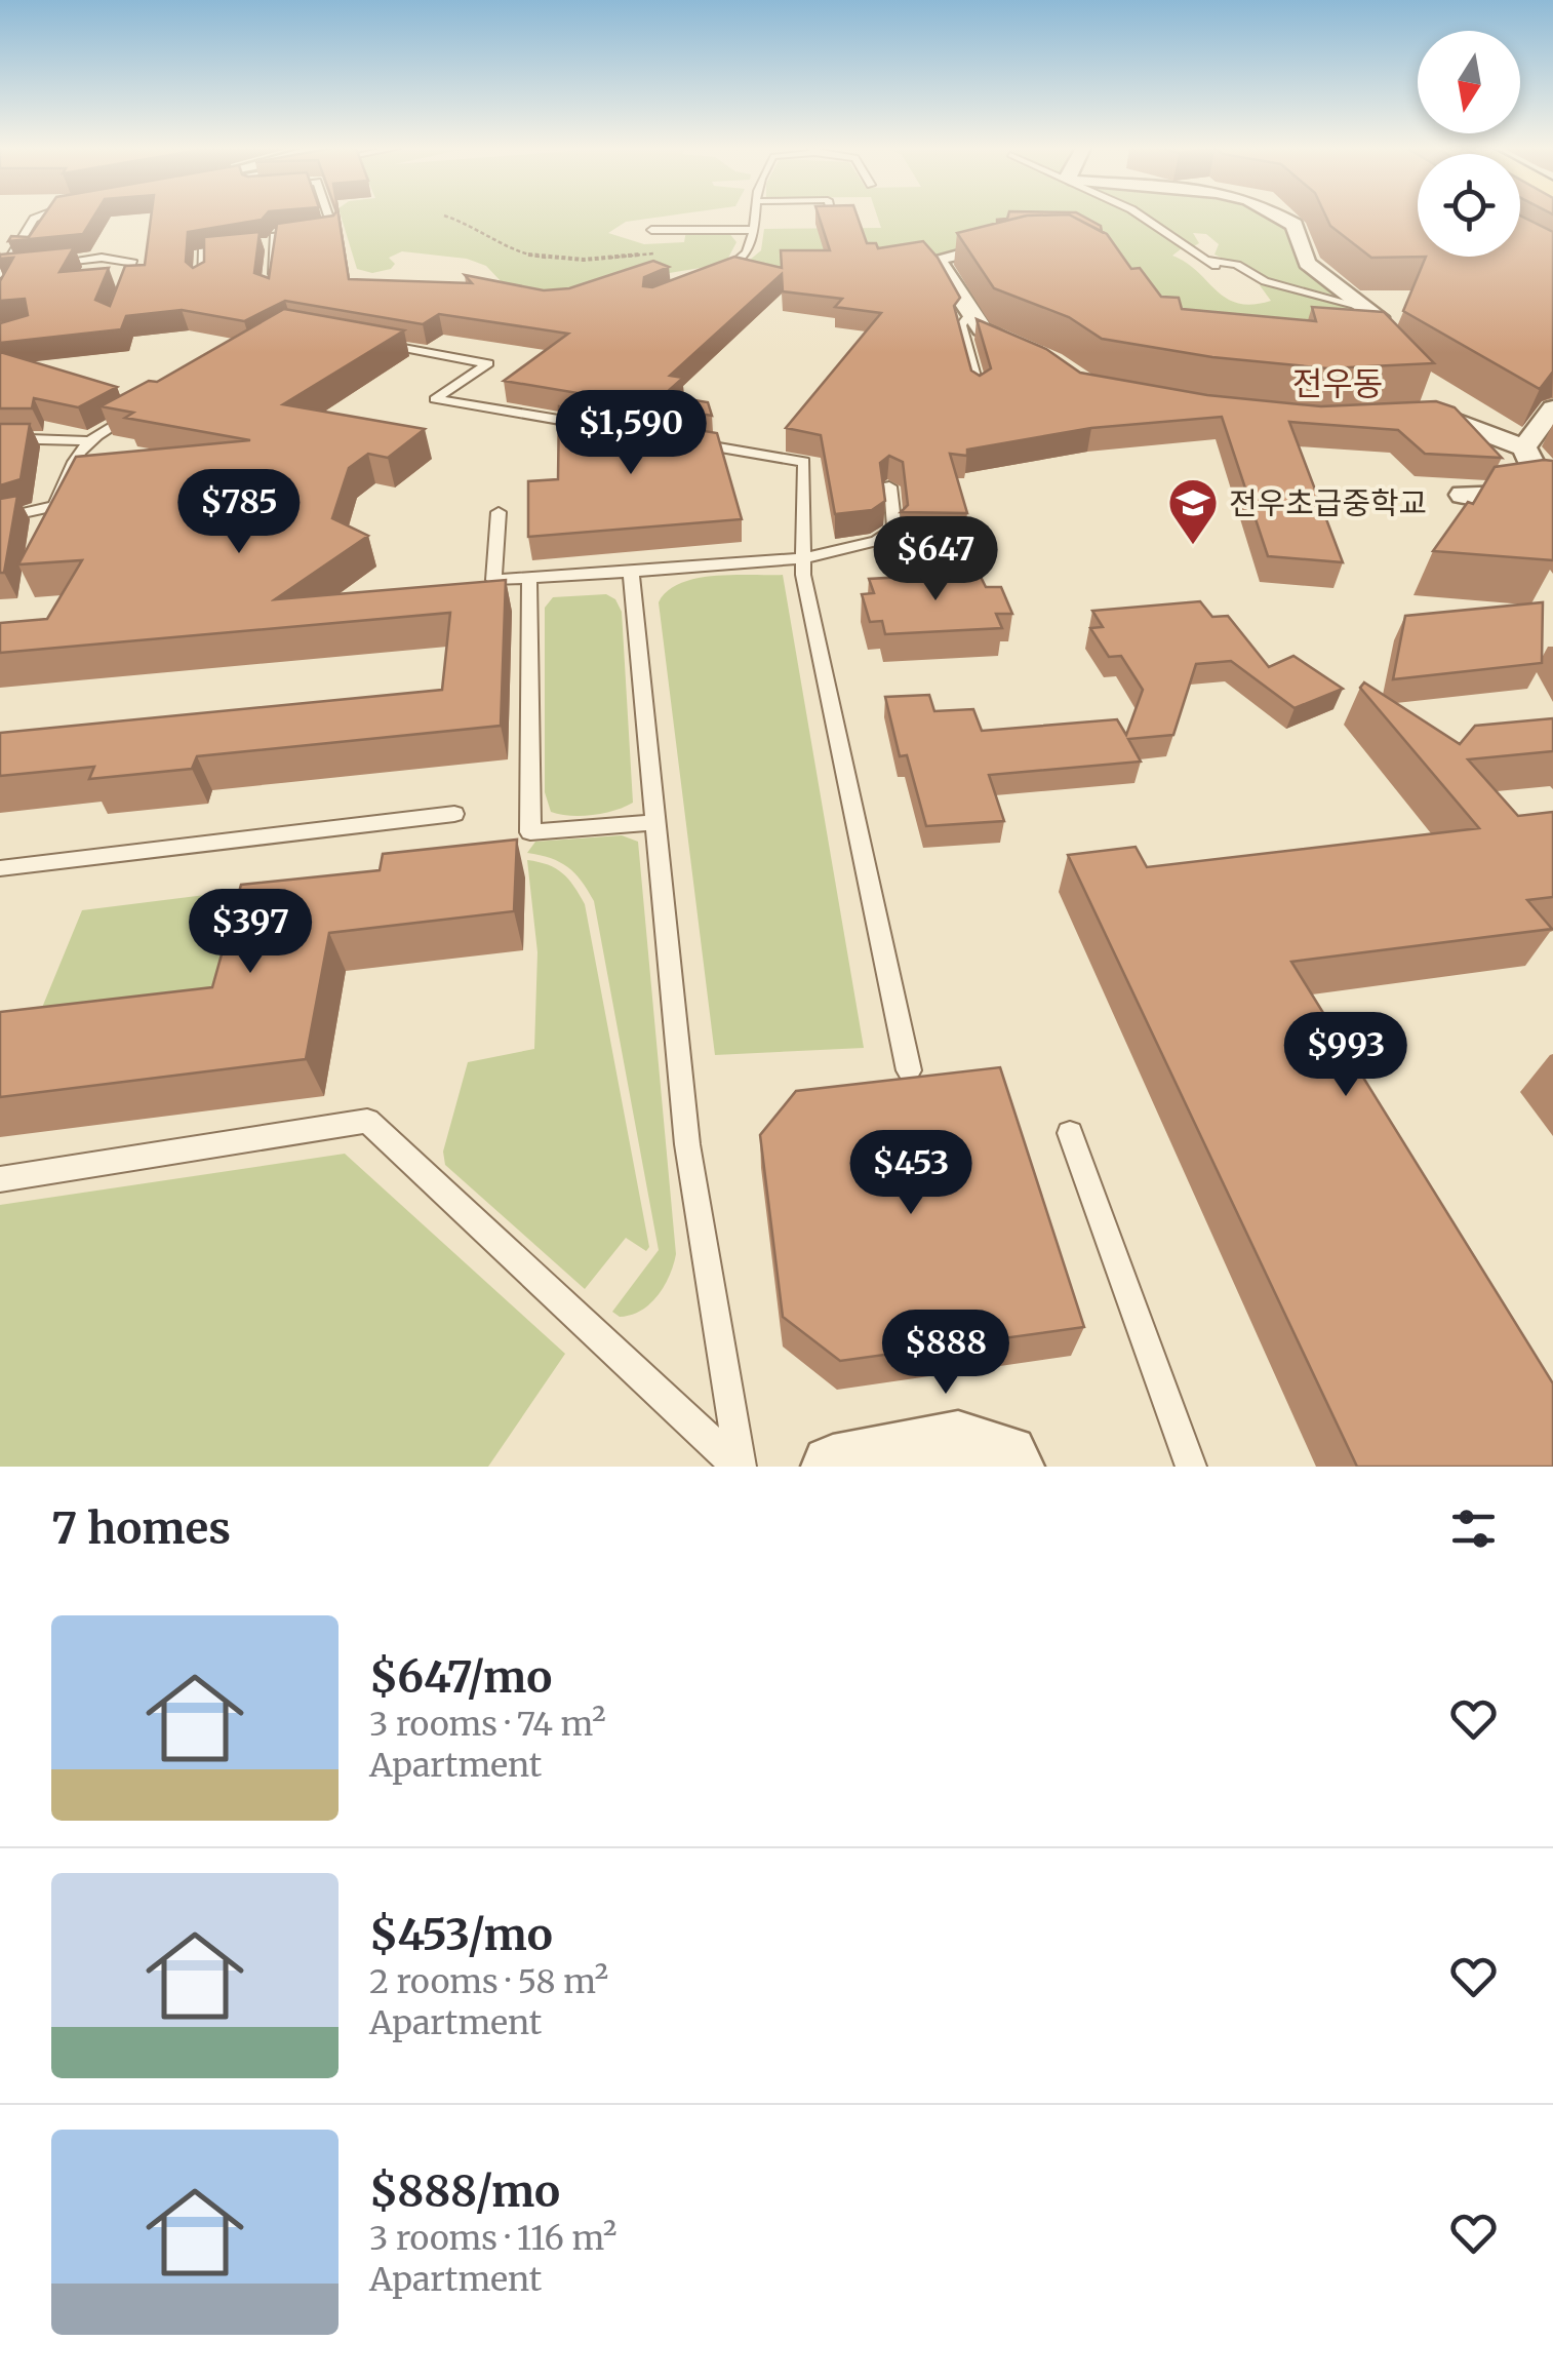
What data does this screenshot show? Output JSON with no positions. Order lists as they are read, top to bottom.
{
  "districts": ["전우동"],
  "places": {
    "school or university": ["전우초급중학교"]
  },
  "north": "bottom",
  "page": {
    "price": [
      "$1,590",
      "$785",
      "$647",
      "$397",
      "$993",
      "$453",
      "$888"
    ],
    "heading": "7 homes",
    "list": [
      {
        "name": "$647/mo",
        "note": "3 rooms · 74 m² · Apartment"
      },
      {
        "name": "$453/mo",
        "note": "2 rooms · 58 m² · Apartment"
      },
      {
        "name": "$888/mo",
        "note": "3 rooms · 116 m² · Apartment"
      }
    ]
  }
}
